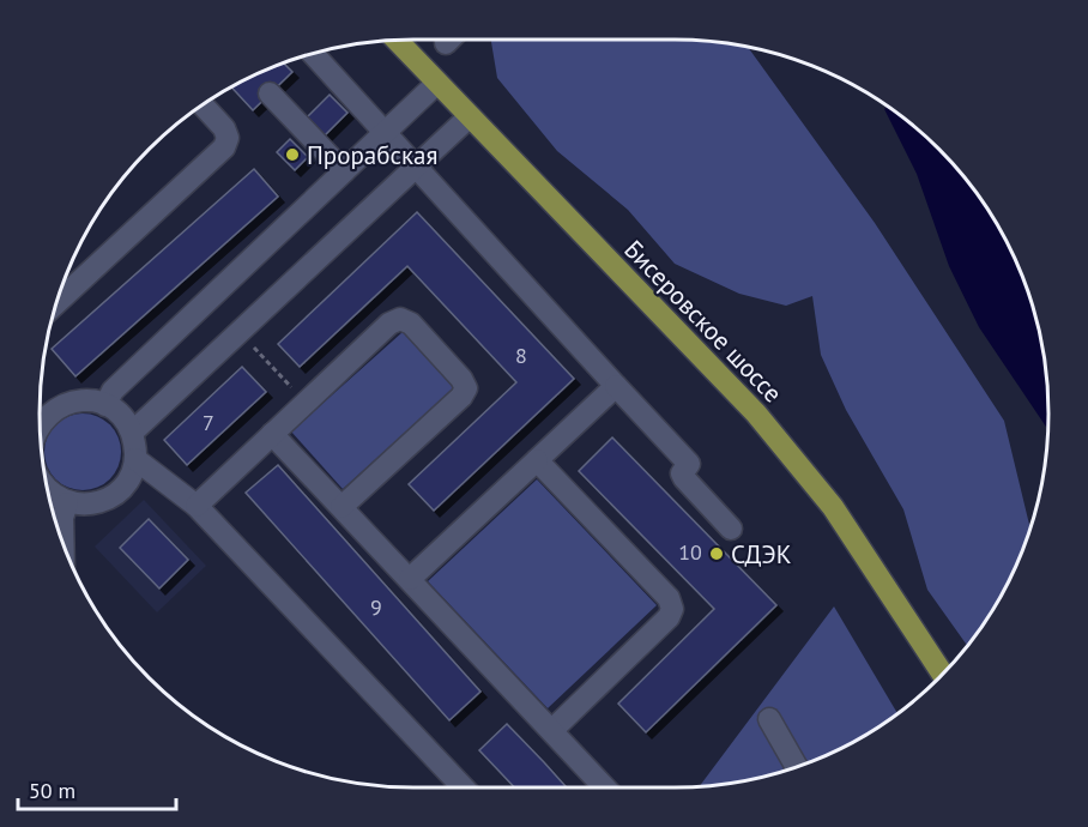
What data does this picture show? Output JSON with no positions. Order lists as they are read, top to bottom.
{
  "streets": {
    "main road": ["Бисеровское шоссе"]
  },
  "places": ["Прорабская", "СДЭК"],
  "house_numbers": [
    "8",
    "7",
    "10",
    "9"
  ],
  "scale_bar": "50 m"
}
